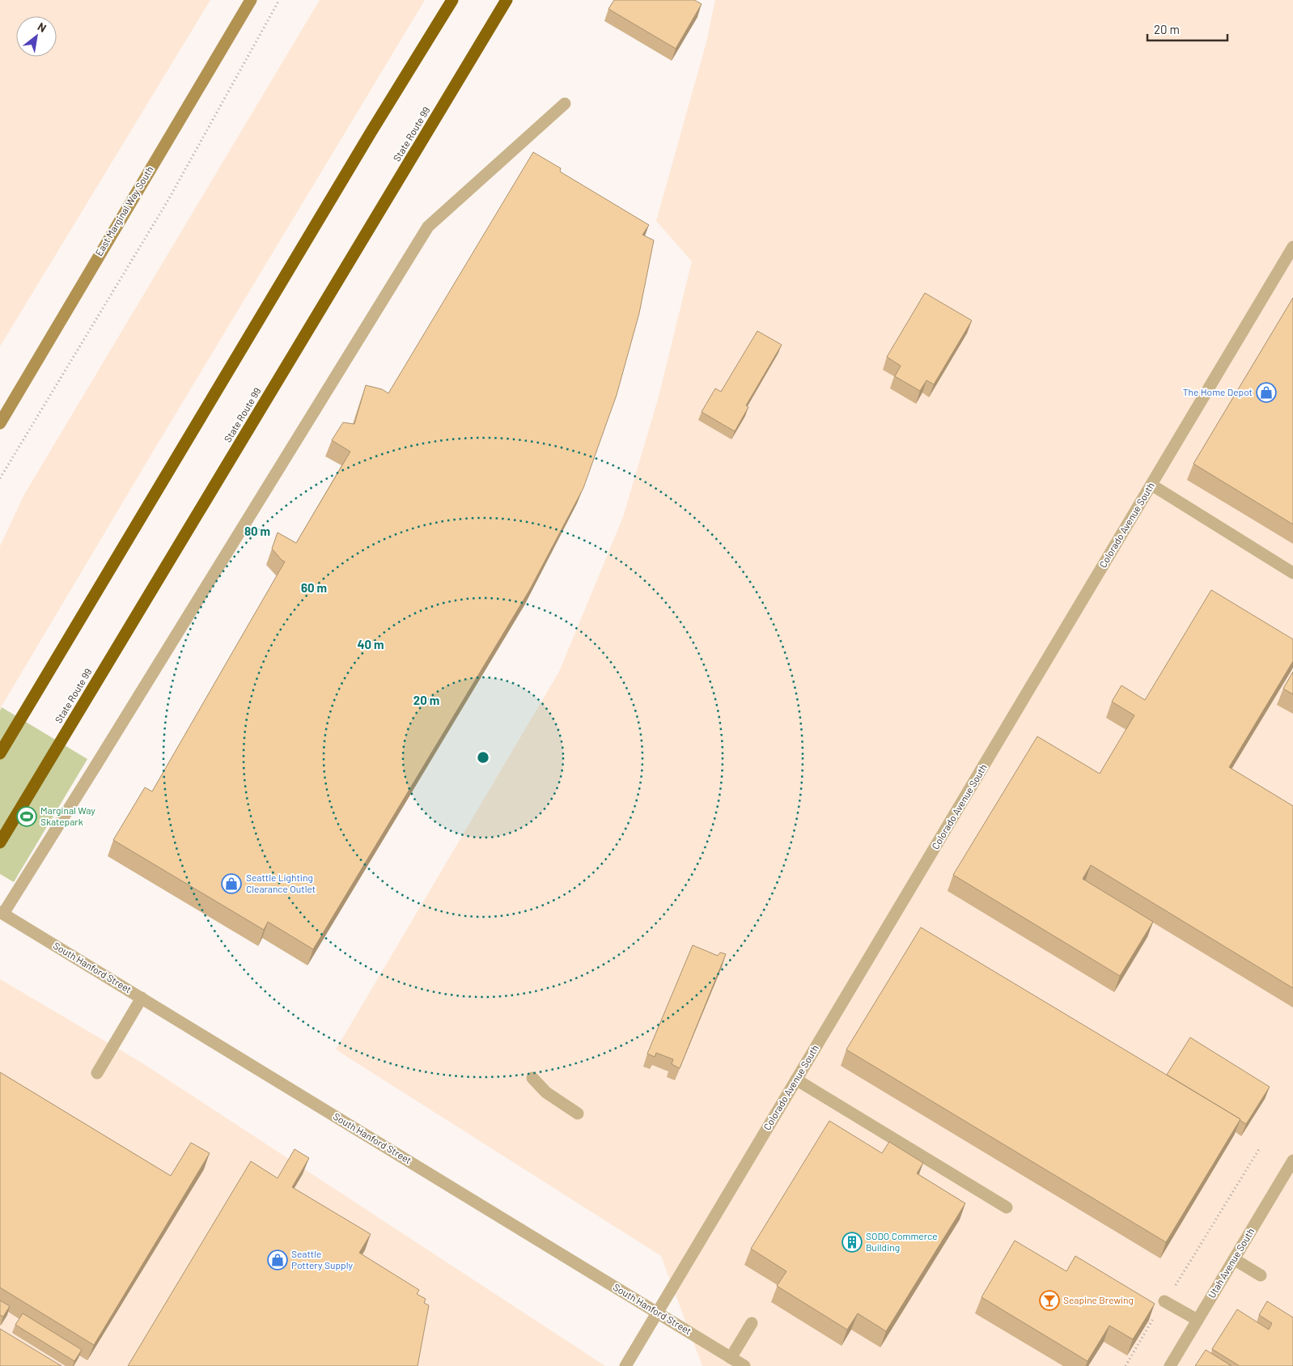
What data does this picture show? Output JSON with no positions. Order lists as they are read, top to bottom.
{
  "streets": {
    "highway": ["State Route 99"],
    "main road": ["East Marginal Way South"],
    "street": ["Colorado Avenue South", "South Hanford Street", "Utah Avenue South"]
  },
  "crossings": [
    ["Colorado Avenue South", "South Hanford Street"]
  ],
  "places": {
    "shop": ["The Home Depot", "Seattle Lighting Clearance Outlet", "Seattle Pottery Supply"],
    "sports": ["Marginal Way Skatepark"],
    "building": ["SODO Commerce Building"],
    "bar": ["Seapine Brewing"]
  },
  "scale_bar": "20 m",
  "north": "top right",
  "rings": [
    "80 m",
    "60 m",
    "40 m",
    "20 m"
  ]
}
